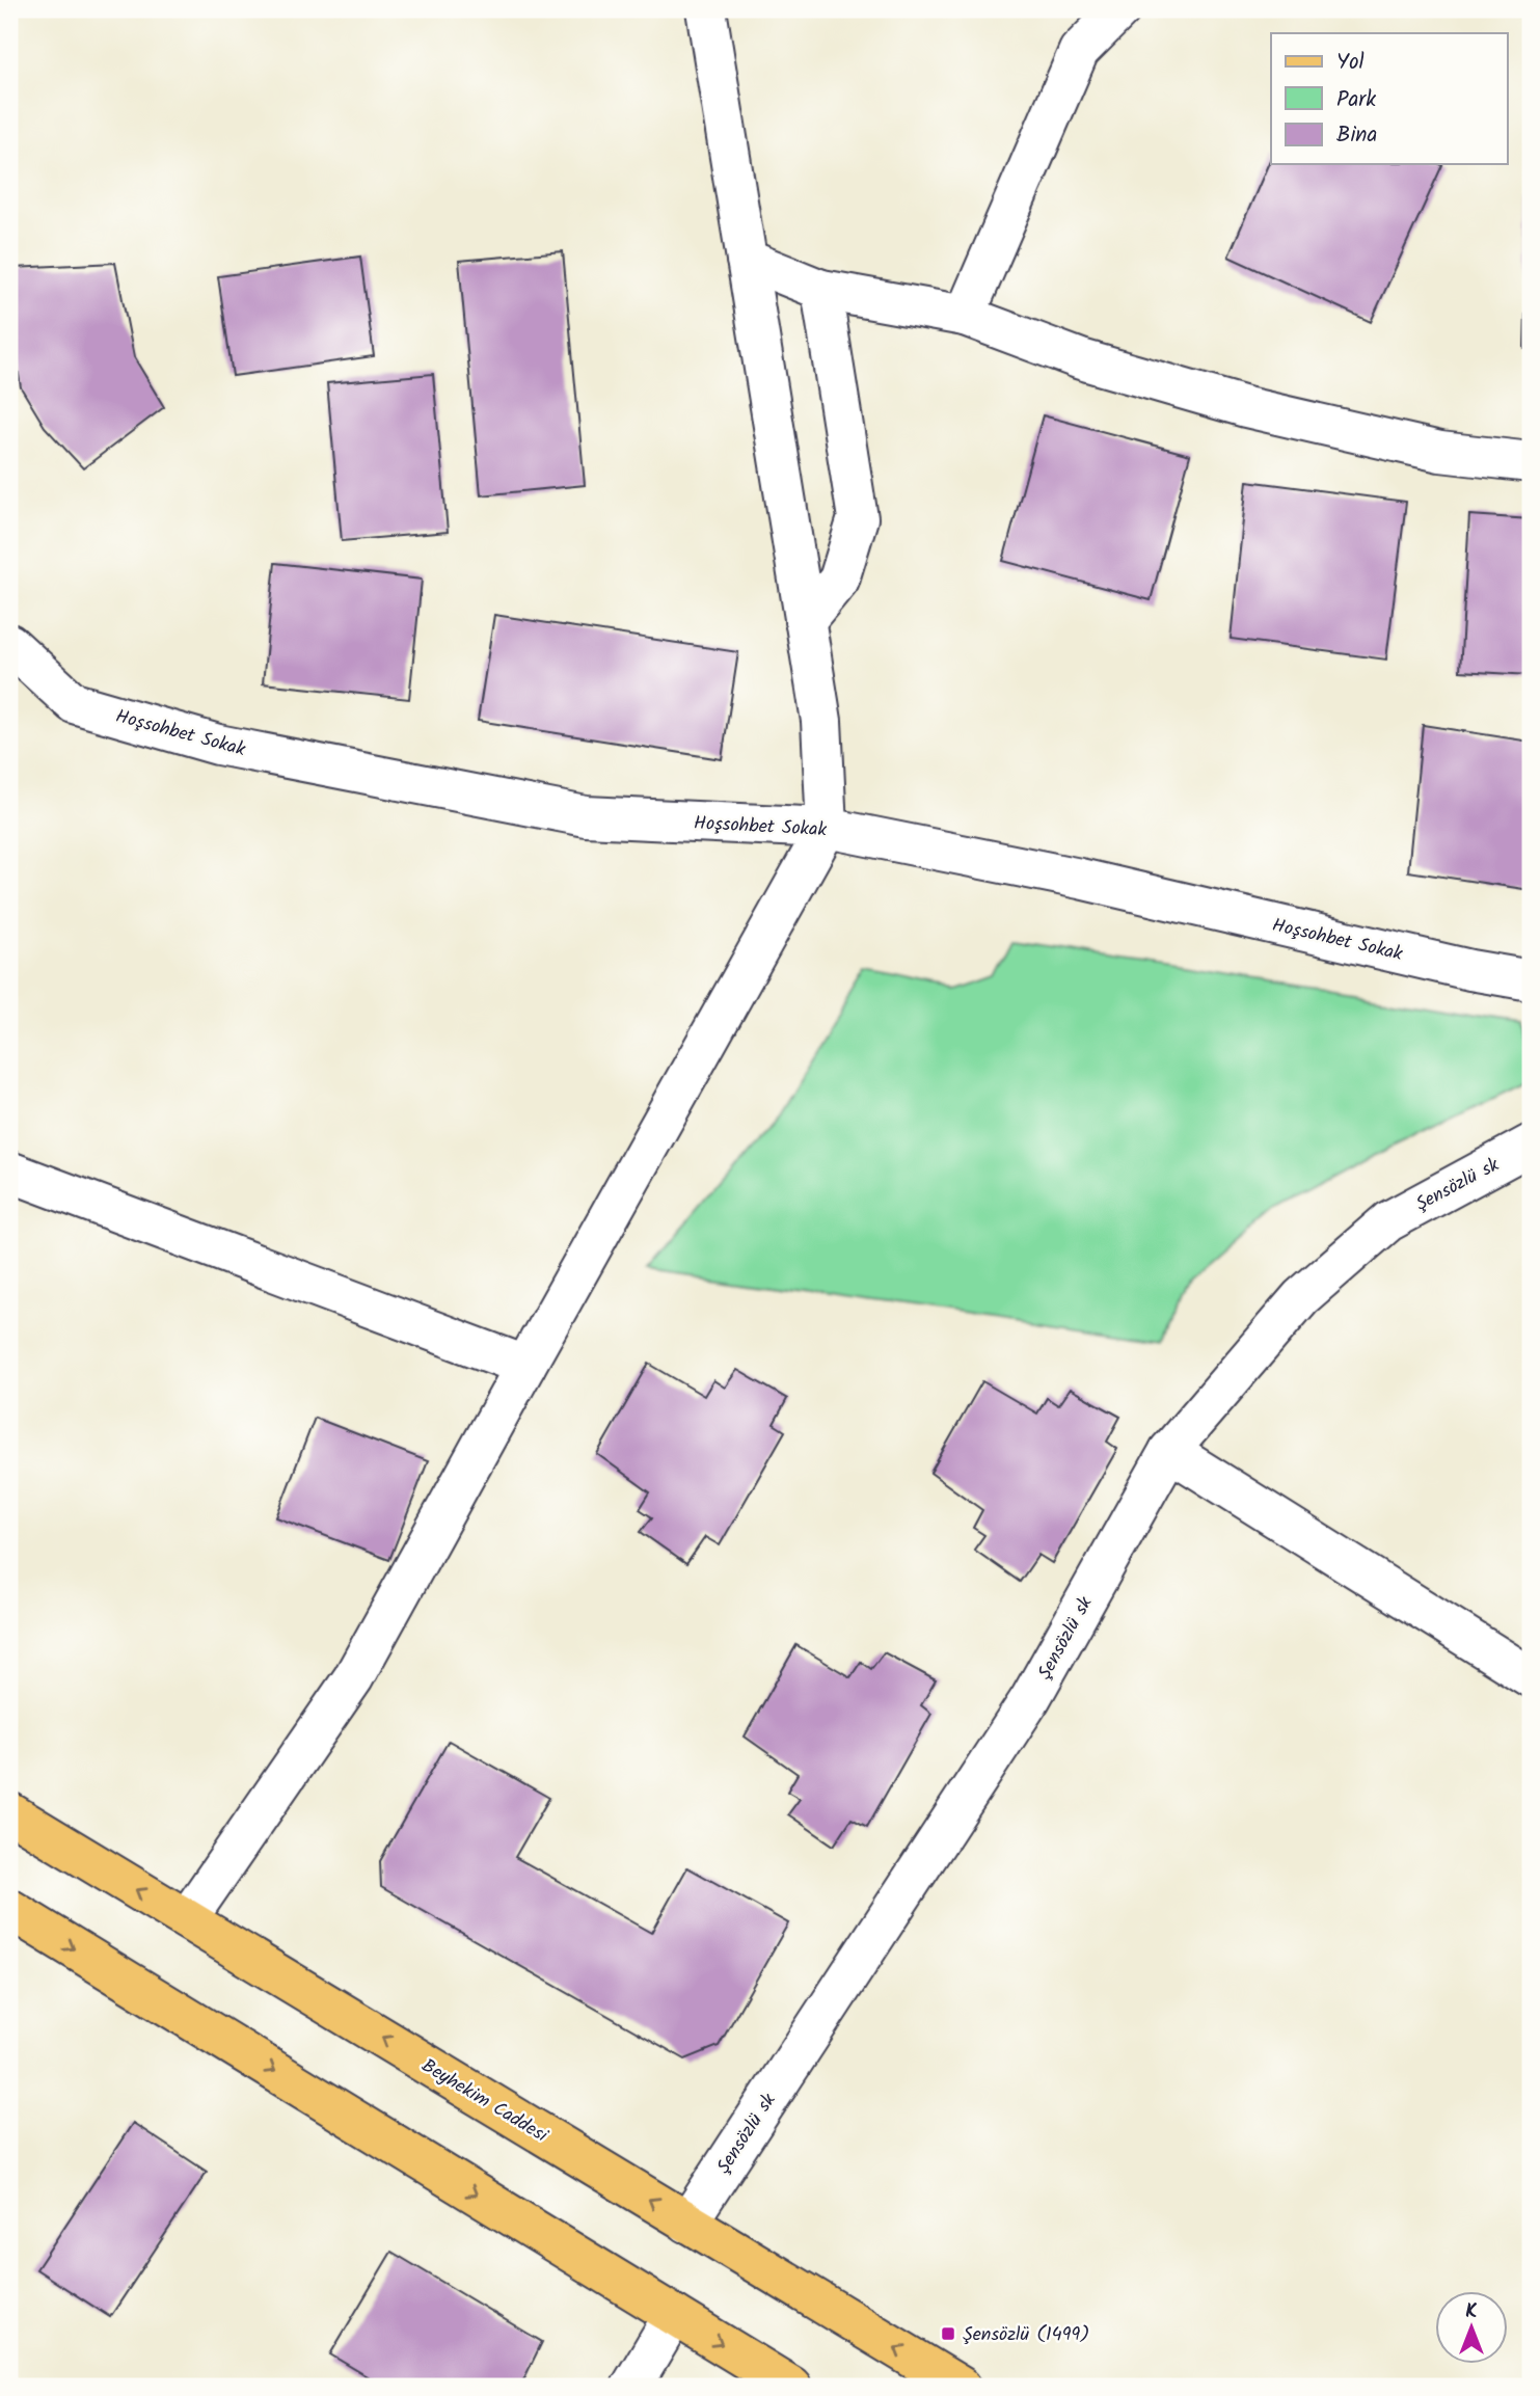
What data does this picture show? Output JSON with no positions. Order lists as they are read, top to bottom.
{
  "streets": {
    "main road": ["Beyhekim Caddesi"],
    "street": ["Hoşsohbet Sokak", "Şensözlü sk"]
  },
  "crossings": [
    ["Şensözlü sk", "Beyhekim Caddesi"]
  ],
  "places": {
    "transit": ["Şensözlü (1499)"]
  },
  "legend": ["Yol", "Park", "Bina"],
  "north": "top"
}
